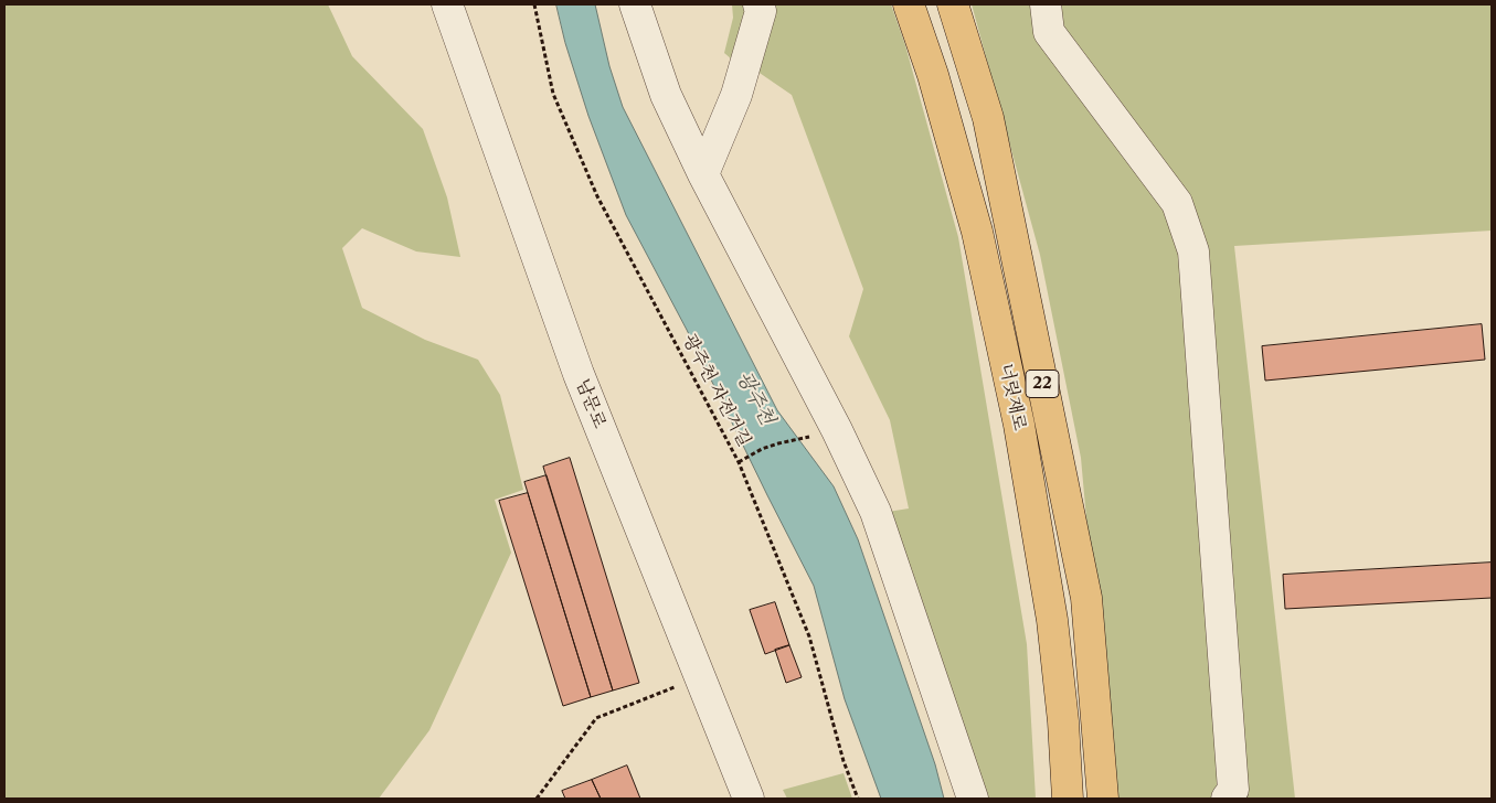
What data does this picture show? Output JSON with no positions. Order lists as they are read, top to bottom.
{
  "streets": {
    "highway": ["22", "너릿재로"],
    "street": ["남문로"],
    "path": ["광주천 자전거길"]
  },
  "water": ["광주천"]
}
